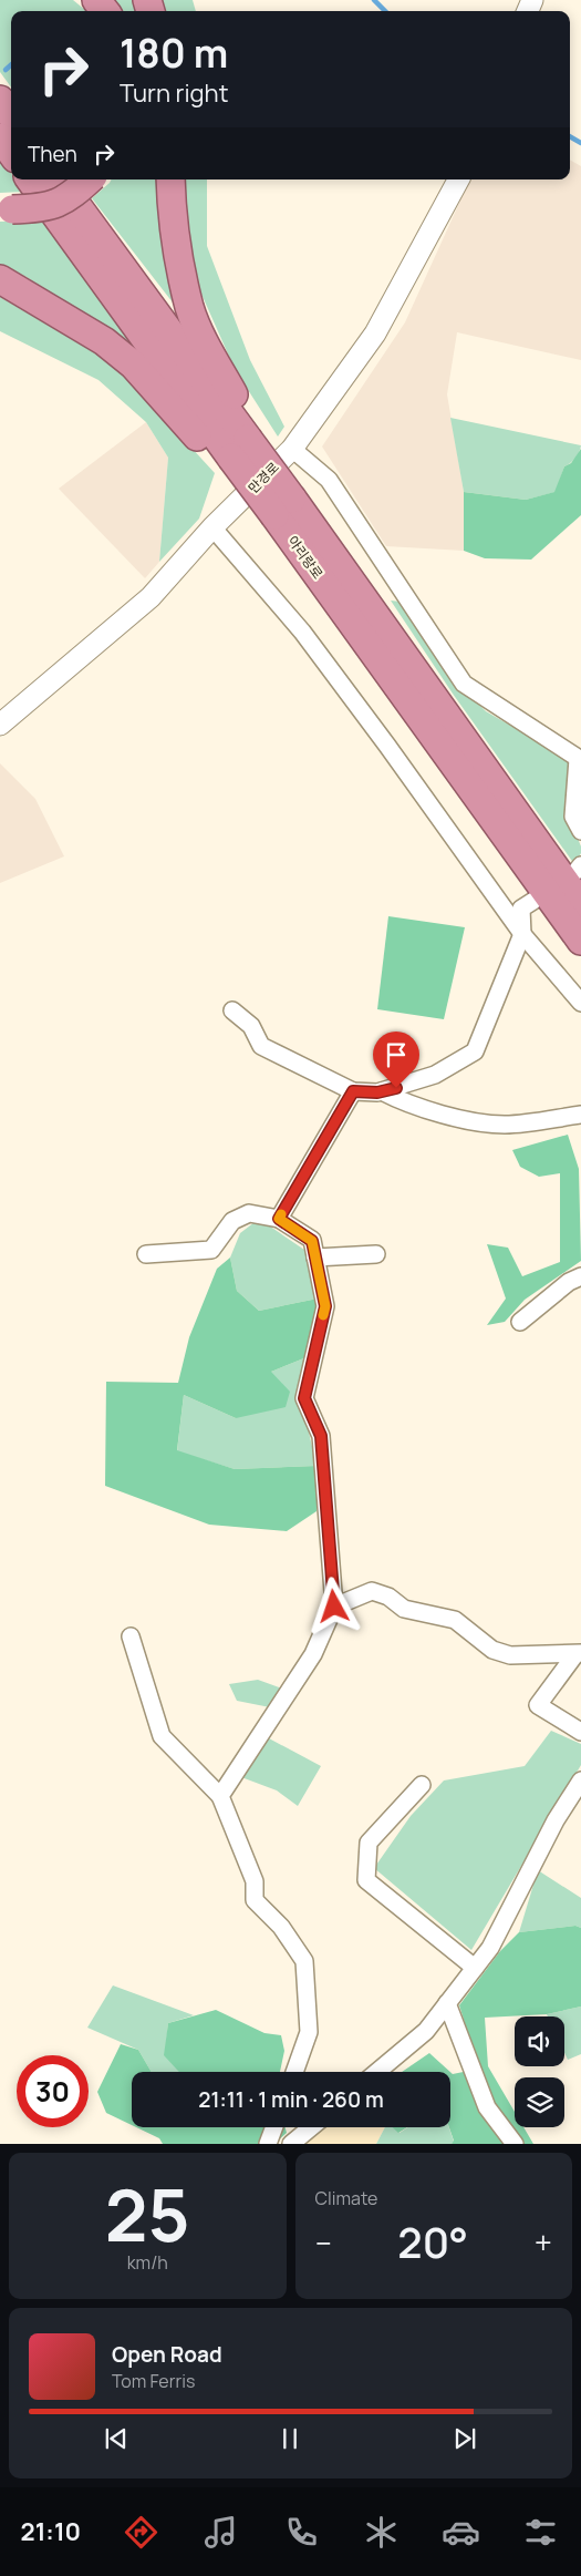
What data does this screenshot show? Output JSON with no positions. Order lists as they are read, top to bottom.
{
  "streets": {
    "highway": ["아리랑로"],
    "street": ["만경로"]
  },
  "page": {
    "turn": ["180 m", "Turn right"],
    "then": "Then",
    "limit": "30",
    "trip": "21:11 · 1 min · 260 m",
    "tile": [
      ["25", "km/h"],
      "Climate"
    ],
    "heat": ["−", "20°", "+"],
    "song": ["Open Road", "Tom Ferris"],
    "tabs": "21:10"
  }
}
